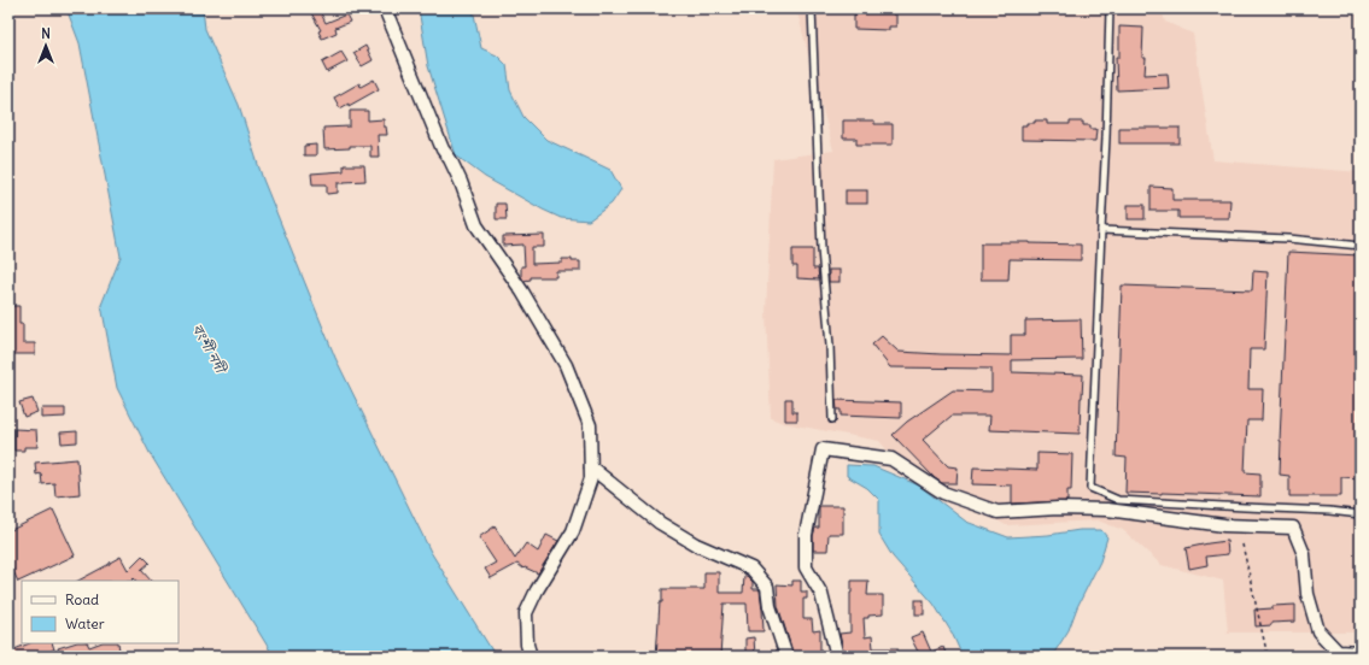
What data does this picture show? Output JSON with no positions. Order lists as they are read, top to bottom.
{
  "water": ["বংশী নদী"],
  "legend": ["Road", "Water"],
  "north": "top"
}
